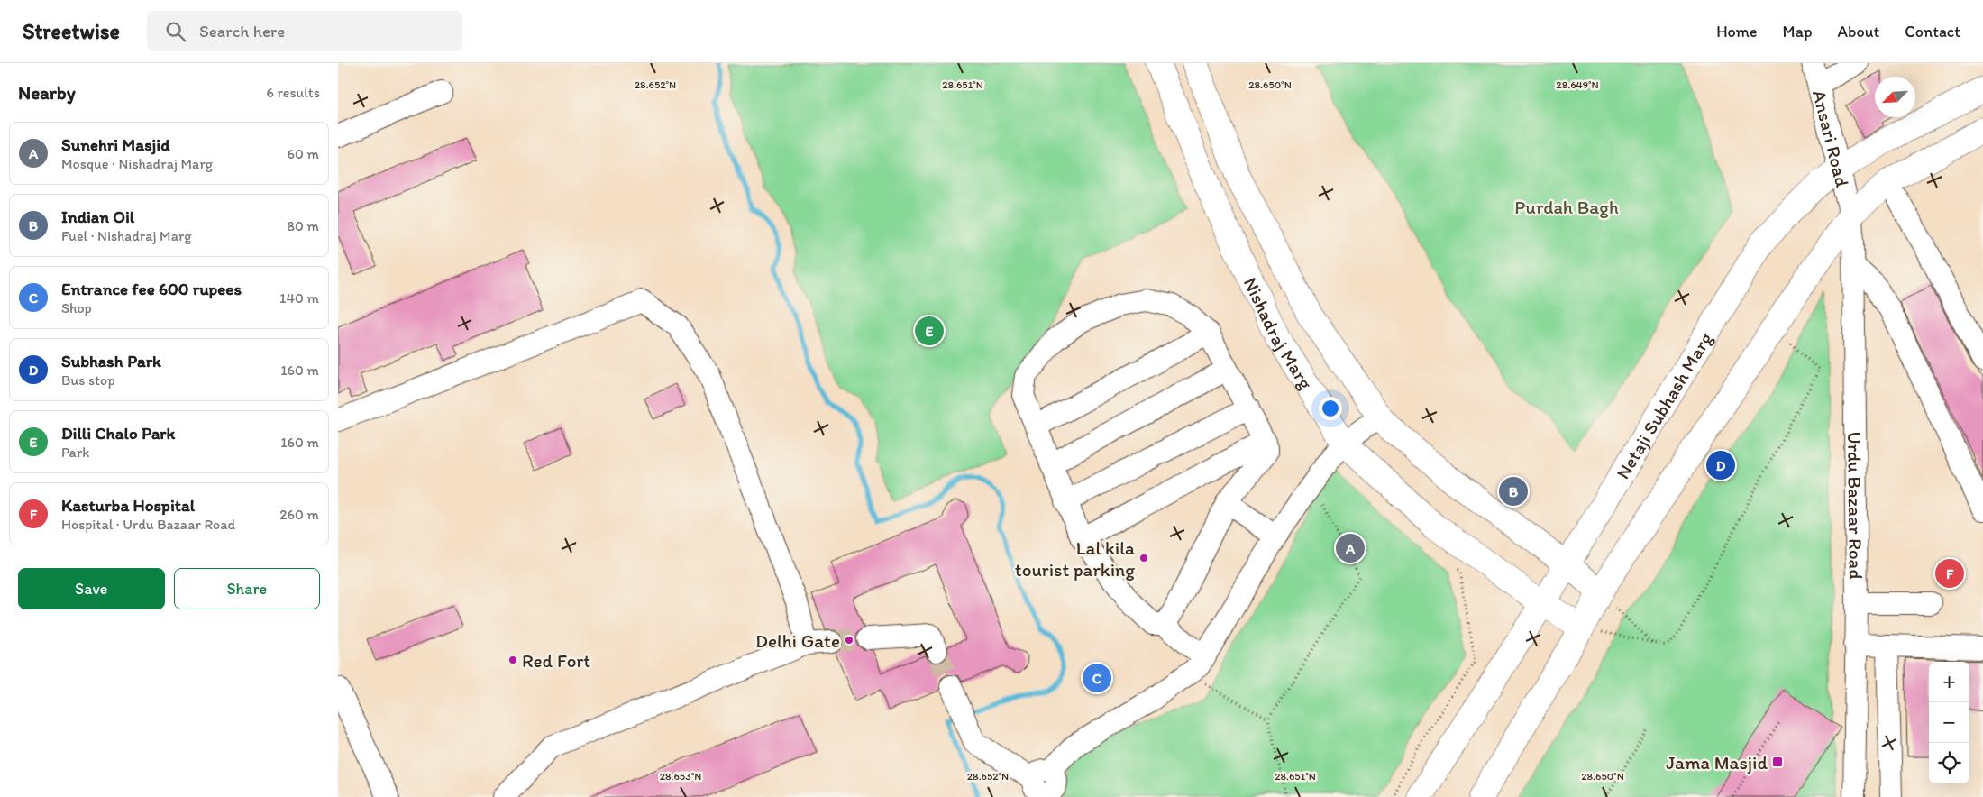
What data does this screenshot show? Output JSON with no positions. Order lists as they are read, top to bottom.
{
  "streets": {
    "main road": ["Nishadraj Marg", "Netaji Subhash Marg"],
    "street": ["Ansari Road", "Urdu Bazaar Road"]
  },
  "crossings": [
    ["Ansari Road", "Netaji Subhash Marg"],
    ["Ansari Road", "Urdu Bazaar Road"],
    ["Nishadraj Marg", "Netaji Subhash Marg"]
  ],
  "parks": ["Purdah Bagh"],
  "places": {
    "other": ["Lal kila tourist parking", "Delhi Gate", "Red Fort"],
    "transit": ["Jama Masjid"]
  },
  "north": "bottom left",
  "page": {
    "header": "Streetwise",
    "search": "Search here",
    "nav": [
      "Home",
      "Map",
      "About",
      "Contact"
    ],
    "heading": ["Nearby", "6 results"],
    "list": [
      {
        "mark": "A",
        "name": "Sunehri Masjid",
        "note": "Mosque · Nishadraj Marg",
        "value": "60 m"
      },
      {
        "mark": "B",
        "name": "Indian Oil",
        "note": "Fuel · Nishadraj Marg",
        "value": "80 m"
      },
      {
        "mark": "C",
        "name": "Entrance fee 600 rupees",
        "note": "Shop",
        "value": "140 m"
      },
      {
        "mark": "D",
        "name": "Subhash Park",
        "note": "Bus stop",
        "value": "160 m"
      },
      {
        "mark": "E",
        "name": "Dilli Chalo Park",
        "note": "Park",
        "value": "160 m"
      },
      {
        "mark": "F",
        "name": "Kasturba Hospital",
        "note": "Hospital · Urdu Bazaar Road",
        "value": "260 m"
      }
    ],
    "pins": [
      "E",
      "D",
      "B",
      "A",
      "F",
      "C"
    ],
    "buttons": ["Save", "Share"],
    "map_buttons": ["+", "−"]
  },
  "coordinates": [
    "28.652°N",
    "28.651°N",
    "28.650°N",
    "28.649°N",
    "28.653°N"
  ]
}
